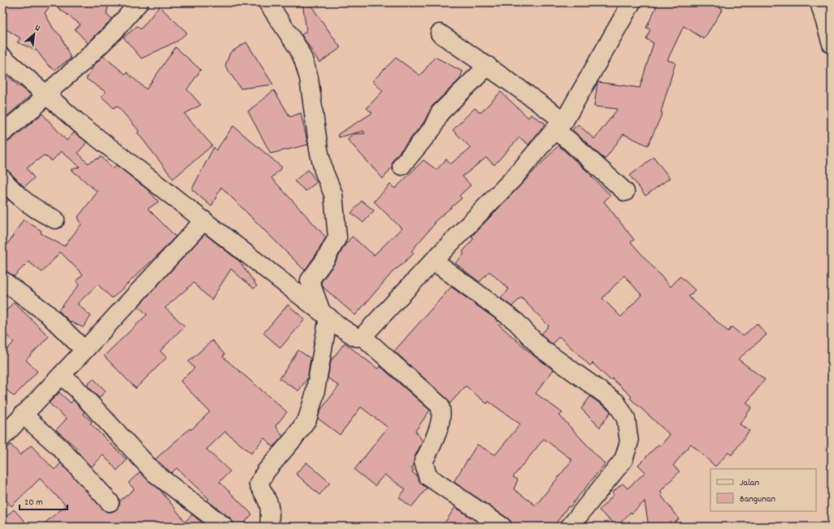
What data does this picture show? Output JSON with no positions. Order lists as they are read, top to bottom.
{
  "legend": ["Jalan", "Bangunan"],
  "scale_bar": "20 m",
  "north": "top right"
}
